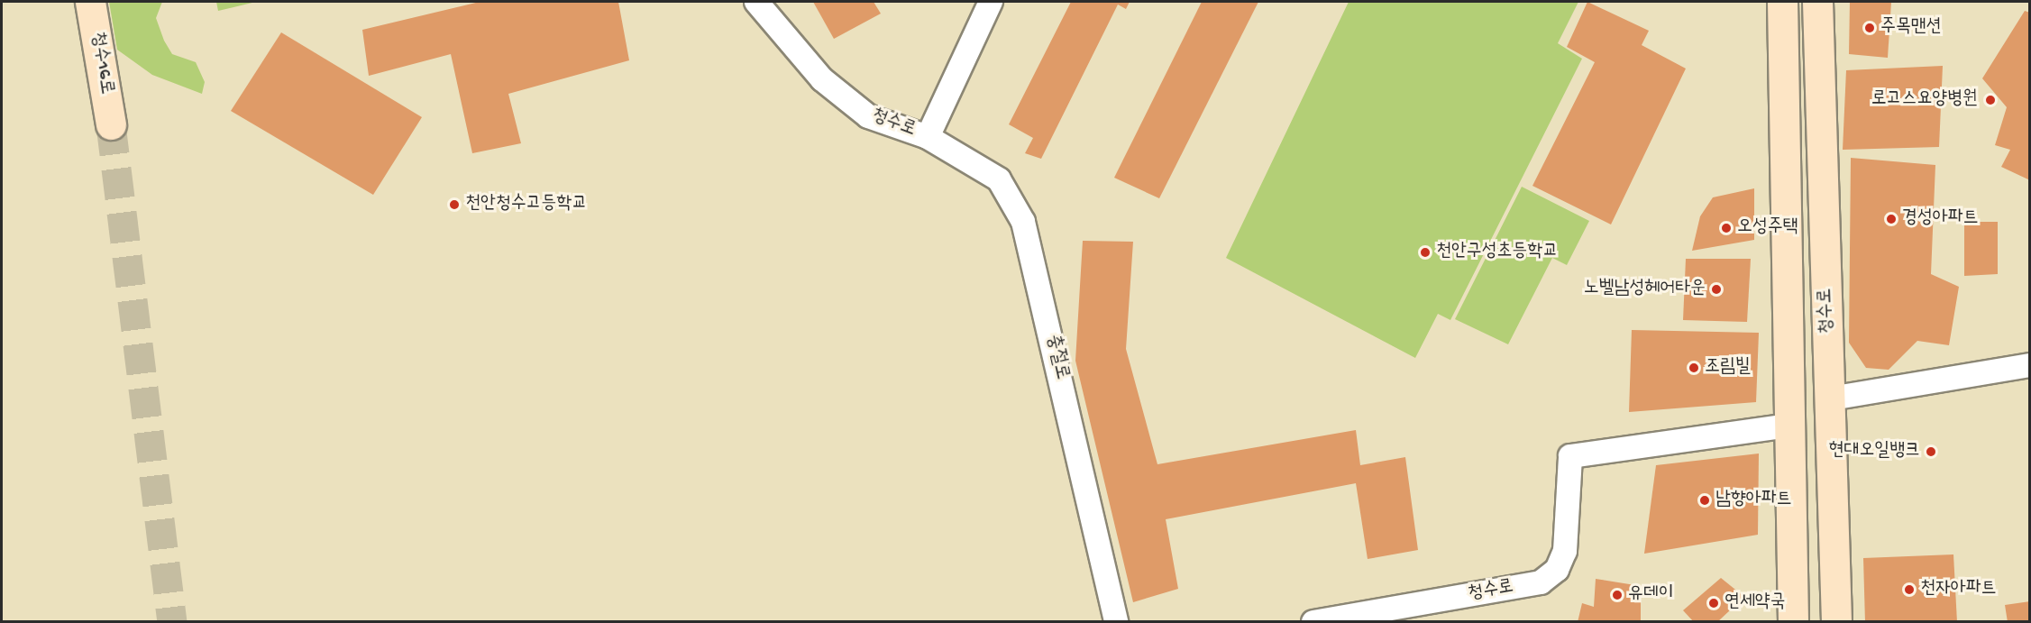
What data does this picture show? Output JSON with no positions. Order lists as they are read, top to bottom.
{
  "streets": {
    "street": ["청수16로", "청수로", "충절로"]
  },
  "crossings": [
    ["청수로", "충절로"]
  ],
  "places": [
    "주목맨션",
    "로고스요양병원",
    "천안청수고등학교",
    "경성아파트",
    "오성주택",
    "천안구성초등학교",
    "노벨남성헤어타운",
    "조림빌",
    "현대오일뱅크",
    "남향아파트",
    "천자아파트",
    "유데이",
    "연세약국"
  ]
}
